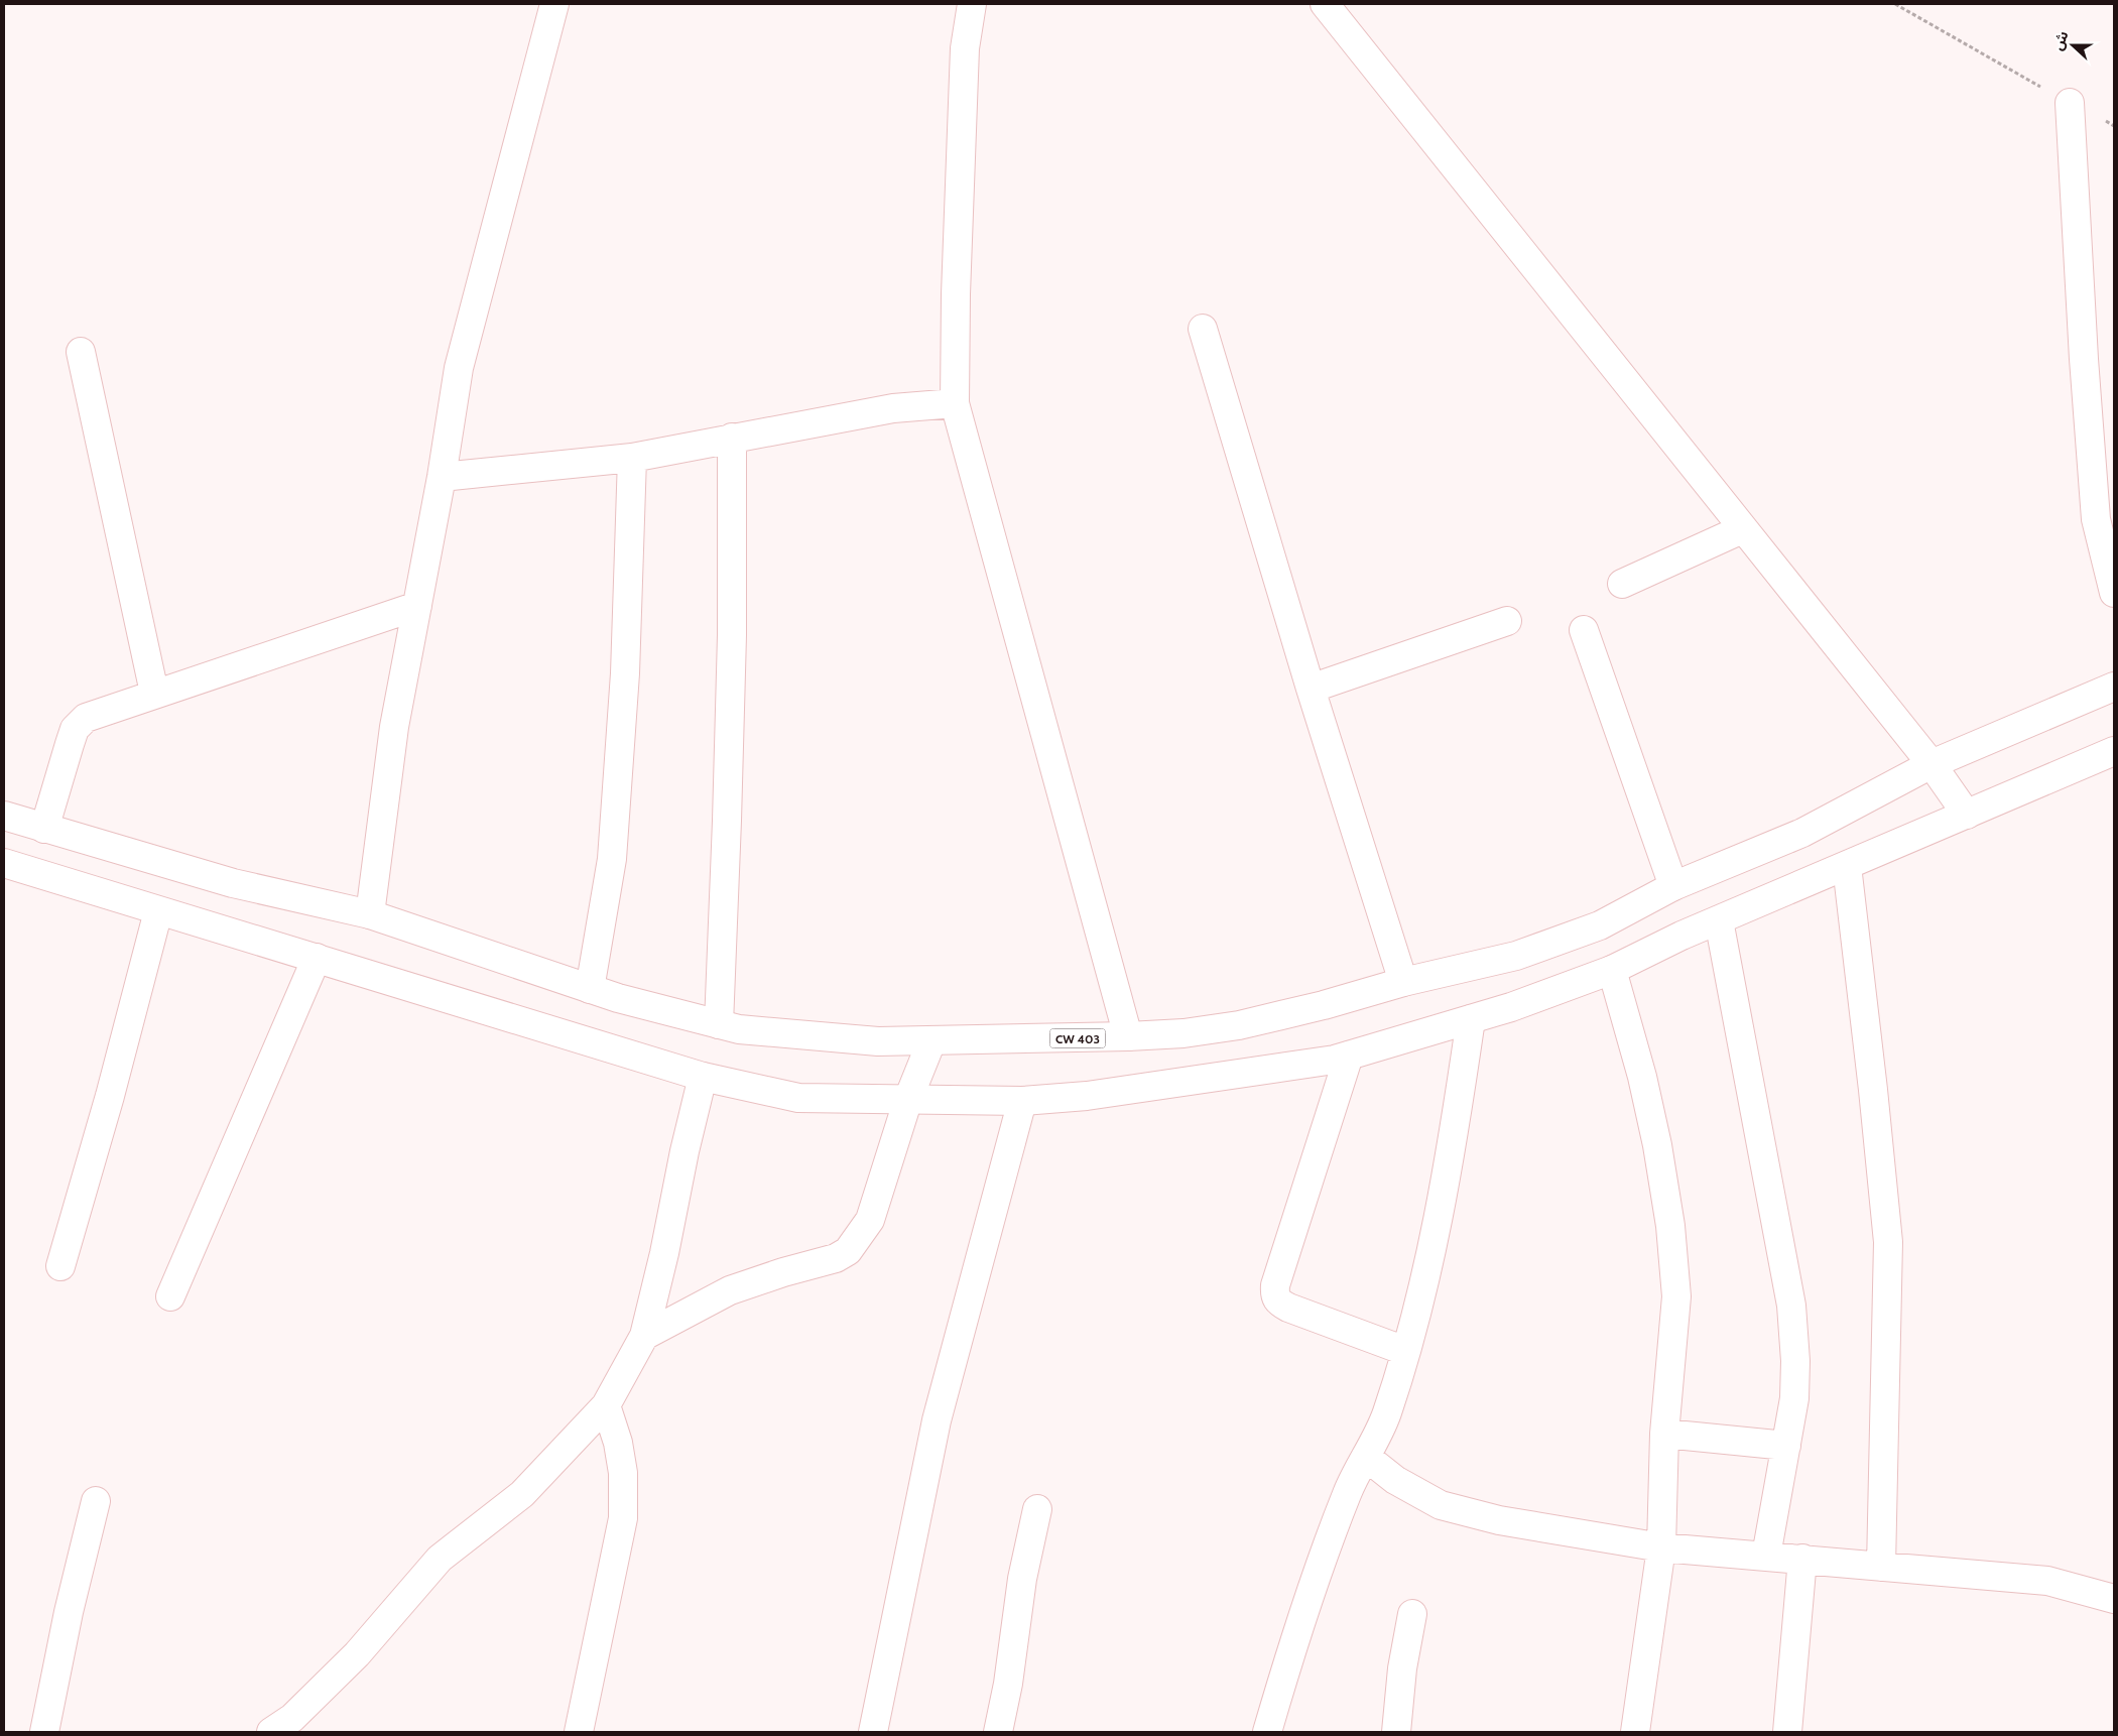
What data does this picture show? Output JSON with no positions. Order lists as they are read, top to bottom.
{
  "streets": {
    "street": ["CW 403"]
  },
  "north": "left"
}
